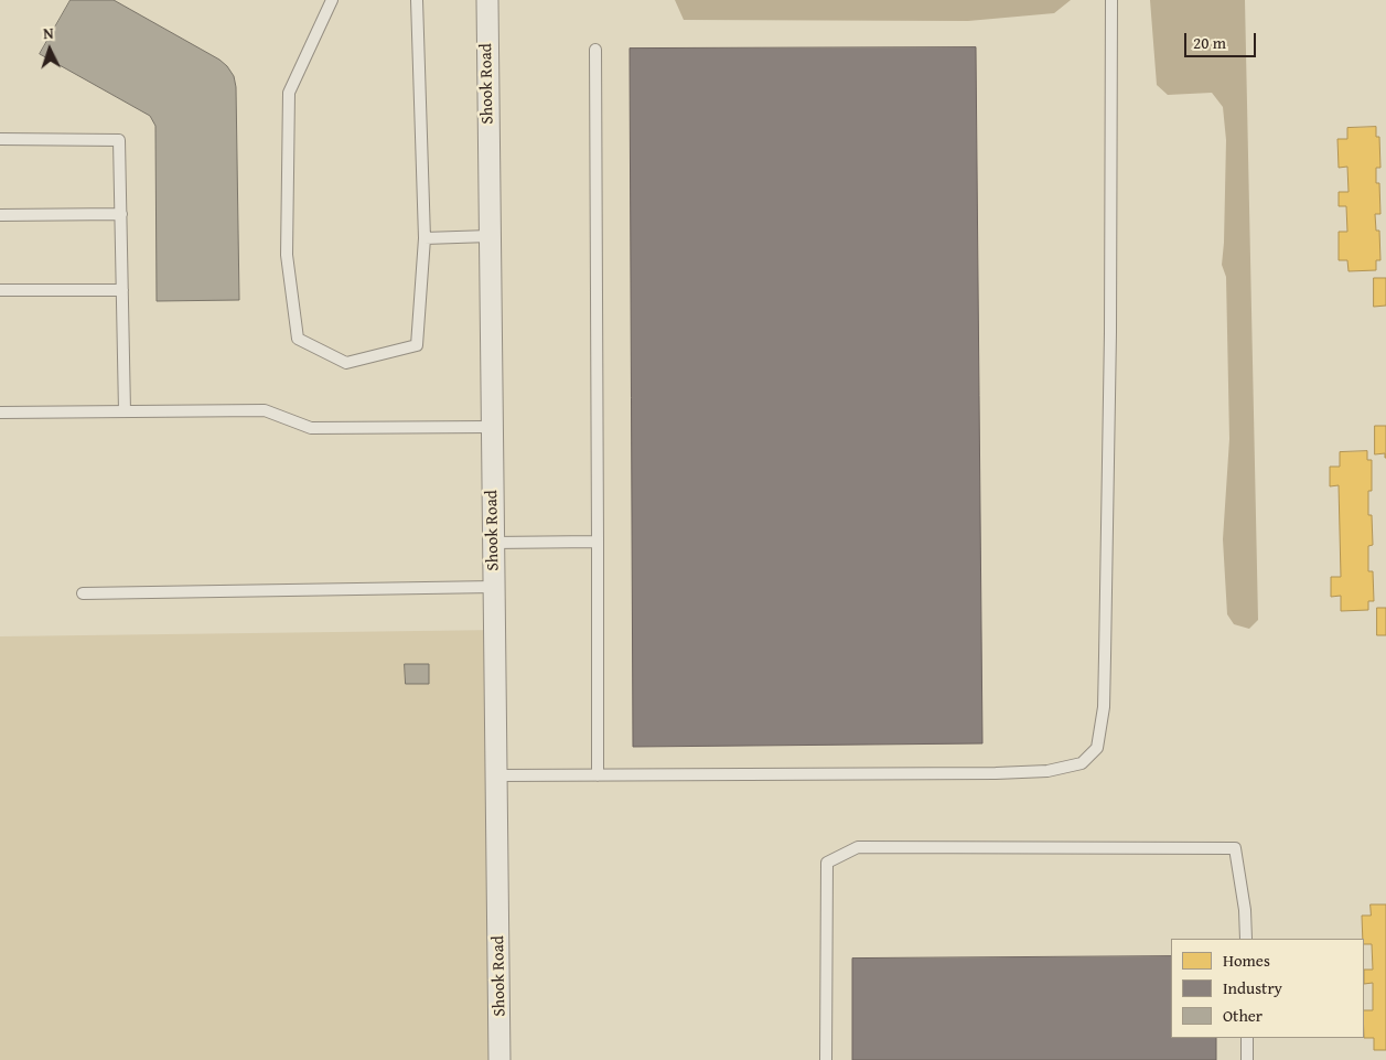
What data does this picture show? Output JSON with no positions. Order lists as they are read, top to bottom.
{
  "streets": {
    "street": ["Shook Road"]
  },
  "legend": ["Homes", "Industry", "Other"],
  "scale_bar": "20 m",
  "north": "top"
}
